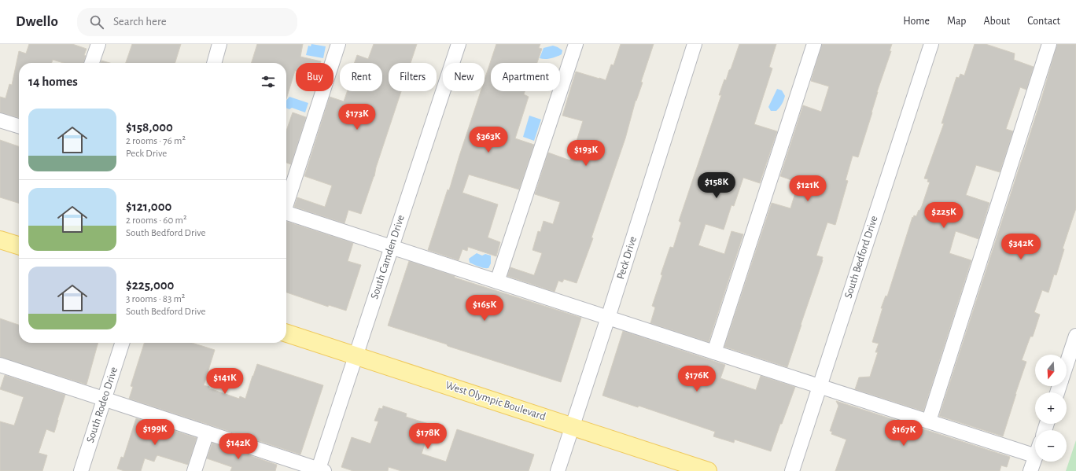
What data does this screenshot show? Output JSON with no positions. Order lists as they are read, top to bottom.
{
  "streets": {
    "main road": ["West Olympic Boulevard"],
    "street": [
      "South Camden Drive",
      "South Bedford Drive",
      "Peck Drive",
      "South Rodeo Drive"
    ]
  },
  "crossings": [
    ["South Camden Drive", "West Olympic Boulevard"],
    ["Peck Drive", "West Olympic Boulevard"]
  ],
  "north": "bottom",
  "page": {
    "header": "Dwello",
    "search": "Search here",
    "nav": [
      "Home",
      "Map",
      "About",
      "Contact"
    ],
    "chip": [
      "Buy",
      "Rent",
      "Filters",
      "New",
      "Apartment"
    ],
    "heading": "14 homes",
    "list": [
      {
        "name": "$158,000",
        "note": "2 rooms · 76 m² · Peck Drive"
      },
      {
        "name": "$121,000",
        "note": "2 rooms · 60 m² · South Bedford Drive"
      },
      {
        "name": "$225,000",
        "note": "3 rooms · 83 m² · South Bedford Drive"
      }
    ],
    "price": [
      "$173K",
      "$363K",
      "$193K",
      "$158K",
      "$121K",
      "$225K",
      "$342K",
      "$165K",
      "$176K",
      "$141K",
      "$199K",
      "$167K",
      "$178K",
      "$142K"
    ],
    "map_buttons": ["+", "−"]
  }
}
